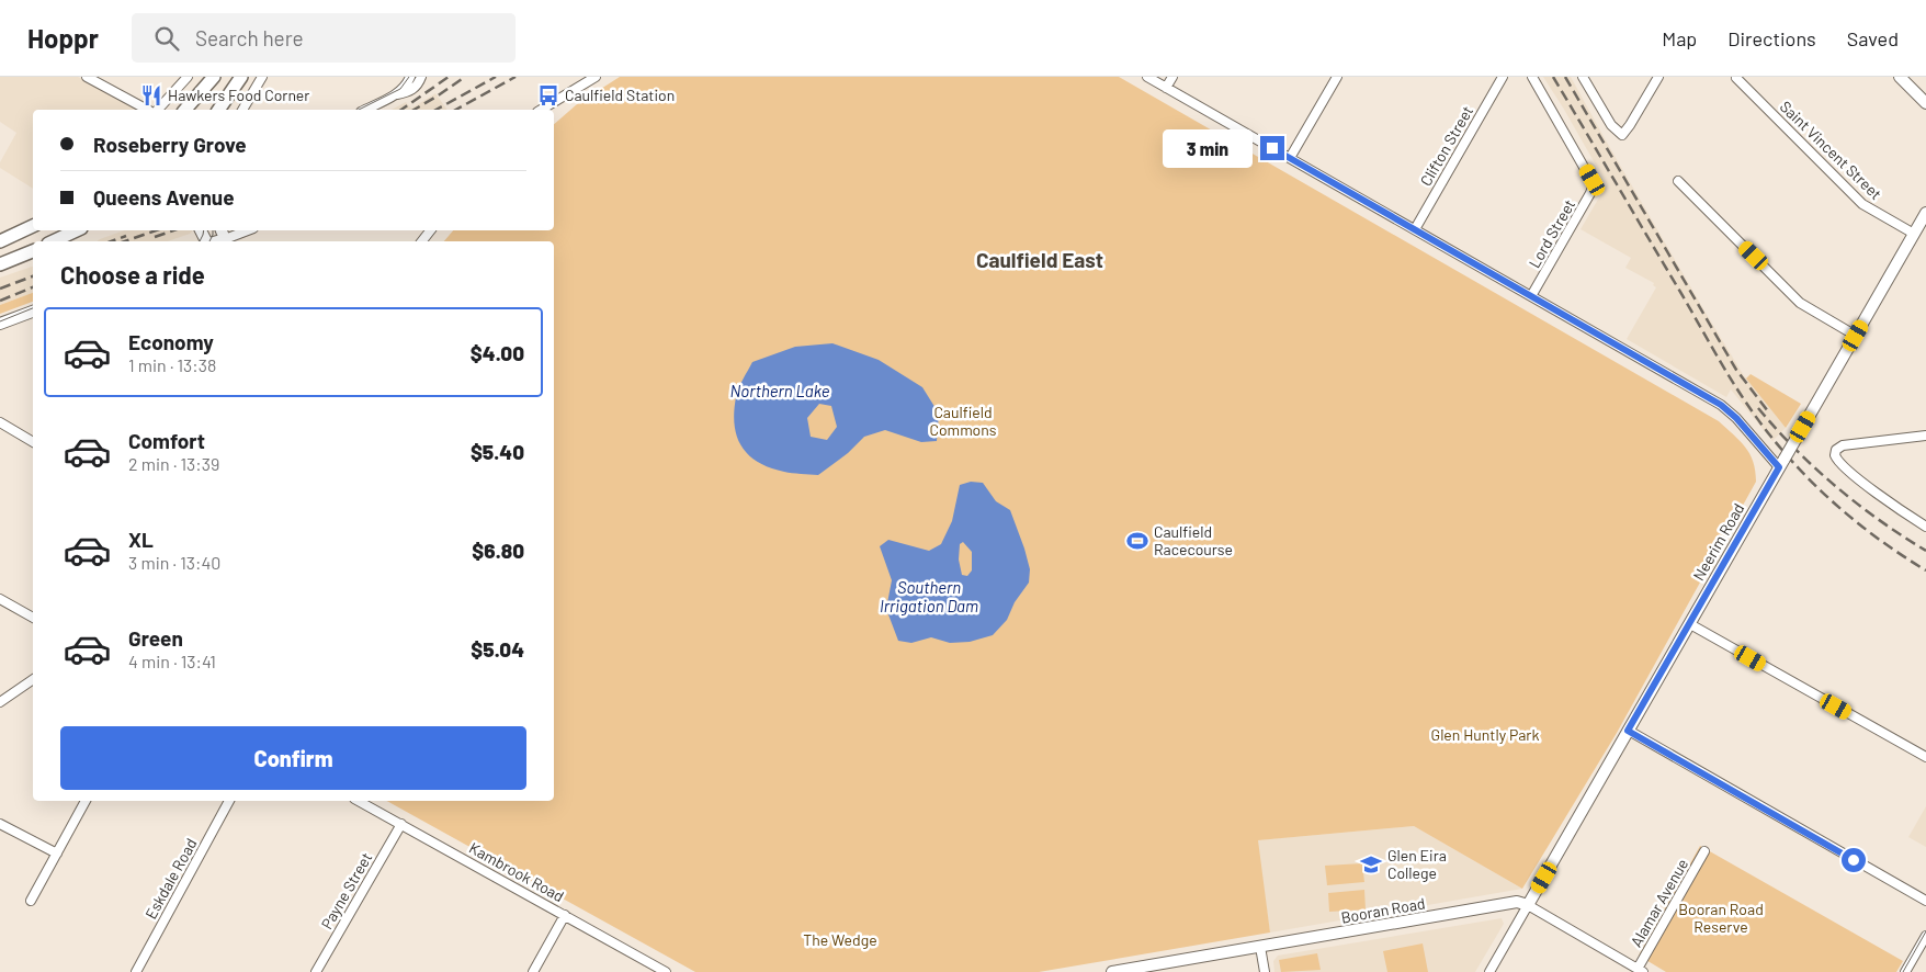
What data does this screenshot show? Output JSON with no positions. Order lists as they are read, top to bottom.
{
  "streets": {
    "main road": ["Neerim Road", "Booran Road"],
    "street": [
      "Clifton Street",
      "Saint Vincent Street",
      "Lord Street",
      "Kambrook Road",
      "Eskdale Road",
      "Payne Street",
      "Alamar Avenue"
    ]
  },
  "crossings": [
    ["Saint Vincent Street", "Neerim Road"],
    ["Neerim Road", "Booran Road"],
    ["Kambrook Road", "Payne Street"],
    ["Alamar Avenue", "Booran Road"]
  ],
  "districts": ["Caulfield East"],
  "water": ["Northern Lake", "Southern Irrigation Dam"],
  "parks": [
    "Caulfield Commons",
    "Glen Huntly Park",
    "Booran Road Reserve",
    "The Wedge"
  ],
  "places": {
    "restaurant": ["Hawkers Food Corner"],
    "bus stop": ["Caulfield Station"],
    "sports": ["Caulfield Racecourse"],
    "school or university": ["Glen Eira College"]
  },
  "page": {
    "header": "Hoppr",
    "search": "Search here",
    "nav": ["Map", "Directions", "Saved"],
    "banner": ["Roseberry Grove", "Queens Avenue"],
    "bubble": "3 min",
    "heading": "Choose a ride",
    "list": [
      {
        "name": "Economy",
        "note": "1 min · 13:38",
        "value": "$4.00"
      },
      {
        "name": "Comfort",
        "note": "2 min · 13:39",
        "value": "$5.40"
      },
      {
        "name": "XL",
        "note": "3 min · 13:40",
        "value": "$6.80"
      },
      {
        "name": "Green",
        "note": "4 min · 13:41",
        "value": "$5.04"
      }
    ],
    "buttons": "Confirm"
  }
}
